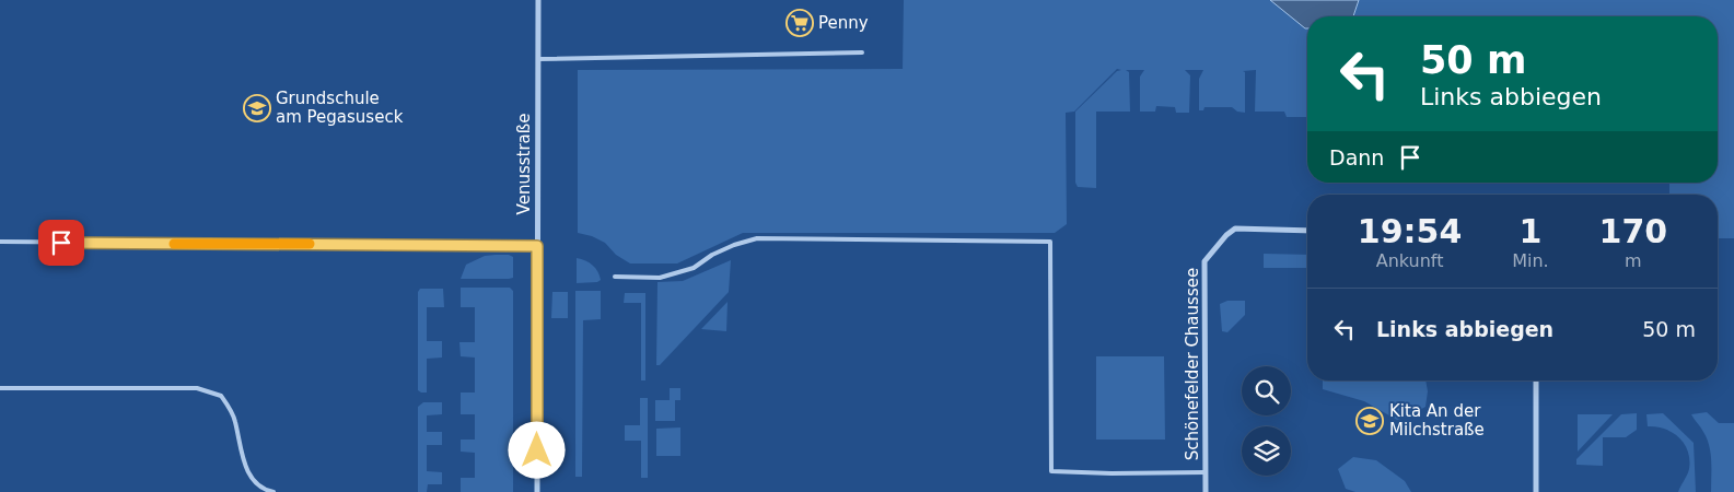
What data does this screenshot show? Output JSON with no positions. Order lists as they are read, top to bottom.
{
  "streets": {
    "street": ["Venusstraße", "Schönefelder Chaussee"]
  },
  "places": {
    "supermarket": ["Penny"],
    "school or university": ["Grundschule am Pegasuseck", "Kita An der Milchstraße"]
  },
  "page": {
    "turn": ["50 m", "Links abbiegen"],
    "then": "Dann",
    "eta": [
      "19:54",
      "Ankunft",
      "1",
      "Min.",
      "170",
      "m"
    ],
    "list": [
      {
        "name": "Links abbiegen",
        "value": "50 m"
      }
    ]
  }
}
